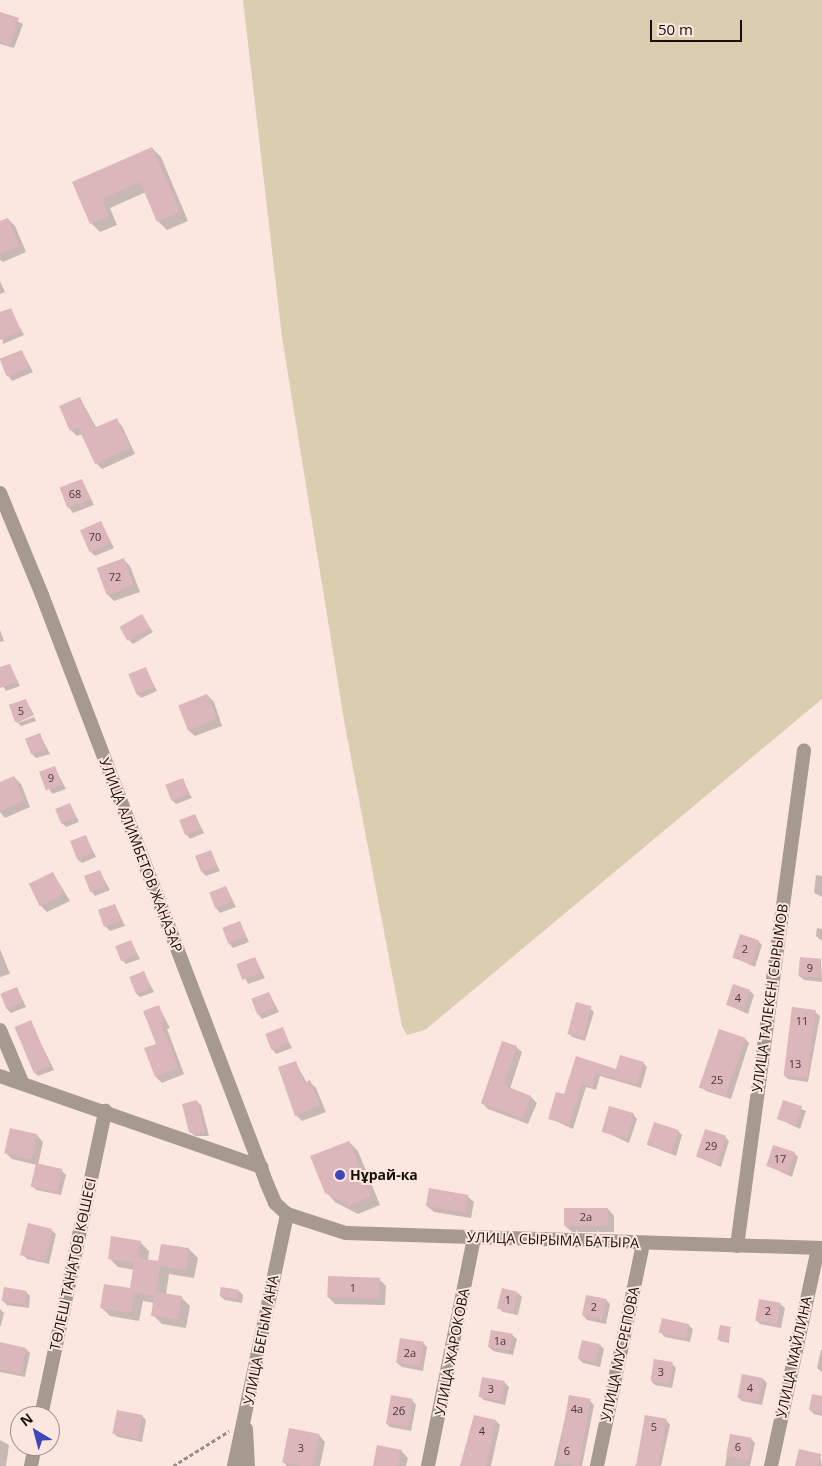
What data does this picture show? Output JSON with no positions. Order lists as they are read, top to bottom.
{
  "streets": {
    "street": [
      "УЛИЦА АЛИМБЕТОВ ЖАНАЗАР",
      "УЛИЦА ТАЛЕКЕН СЫРЫМОВ",
      "УЛИЦА СЫРЫМА БАТЫРА",
      "ТӨЛЕШ ТАНАТОВ КӨШЕСІ",
      "УЛИЦА БЕГЫМ АНА",
      "УЛИЦА ЖАРОКОВА",
      "УЛИЦА МУСРЕПОВА",
      "УЛИЦА МАЙЛИНА"
    ]
  },
  "crossings": [
    ["УЛИЦА АЛИМБЕТОВ ЖАНАЗАР", "УЛИЦА СЫРЫМА БАТЫРА"],
    ["УЛИЦА АЛИМБЕТОВ ЖАНАЗАР", "УЛИЦА БЕГЫМ АНА"],
    ["УЛИЦА ТАЛЕКЕН СЫРЫМОВ", "УЛИЦА СЫРЫМА БАТЫРА"],
    ["УЛИЦА СЫРЫМА БАТЫРА", "УЛИЦА БЕГЫМ АНА"],
    ["УЛИЦА СЫРЫМА БАТЫРА", "УЛИЦА ЖАРОКОВА"],
    ["УЛИЦА СЫРЫМА БАТЫРА", "УЛИЦА МУСРЕПОВА"],
    ["УЛИЦА СЫРЫМА БАТЫРА", "УЛИЦА МАЙЛИНА"]
  ],
  "places": ["Нұрай-ка"],
  "house_numbers": [
    "68",
    "70",
    "72",
    "5",
    "9",
    "2",
    "9",
    "4",
    "11",
    "13",
    "25",
    "29",
    "17",
    "2а",
    "1",
    "1",
    "2",
    "2",
    "1а",
    "2а",
    "3",
    "4",
    "3",
    "4а",
    "2б",
    "5",
    "4",
    "6",
    "3",
    "6"
  ],
  "scale_bar": "50 m",
  "north": "top left"
}
